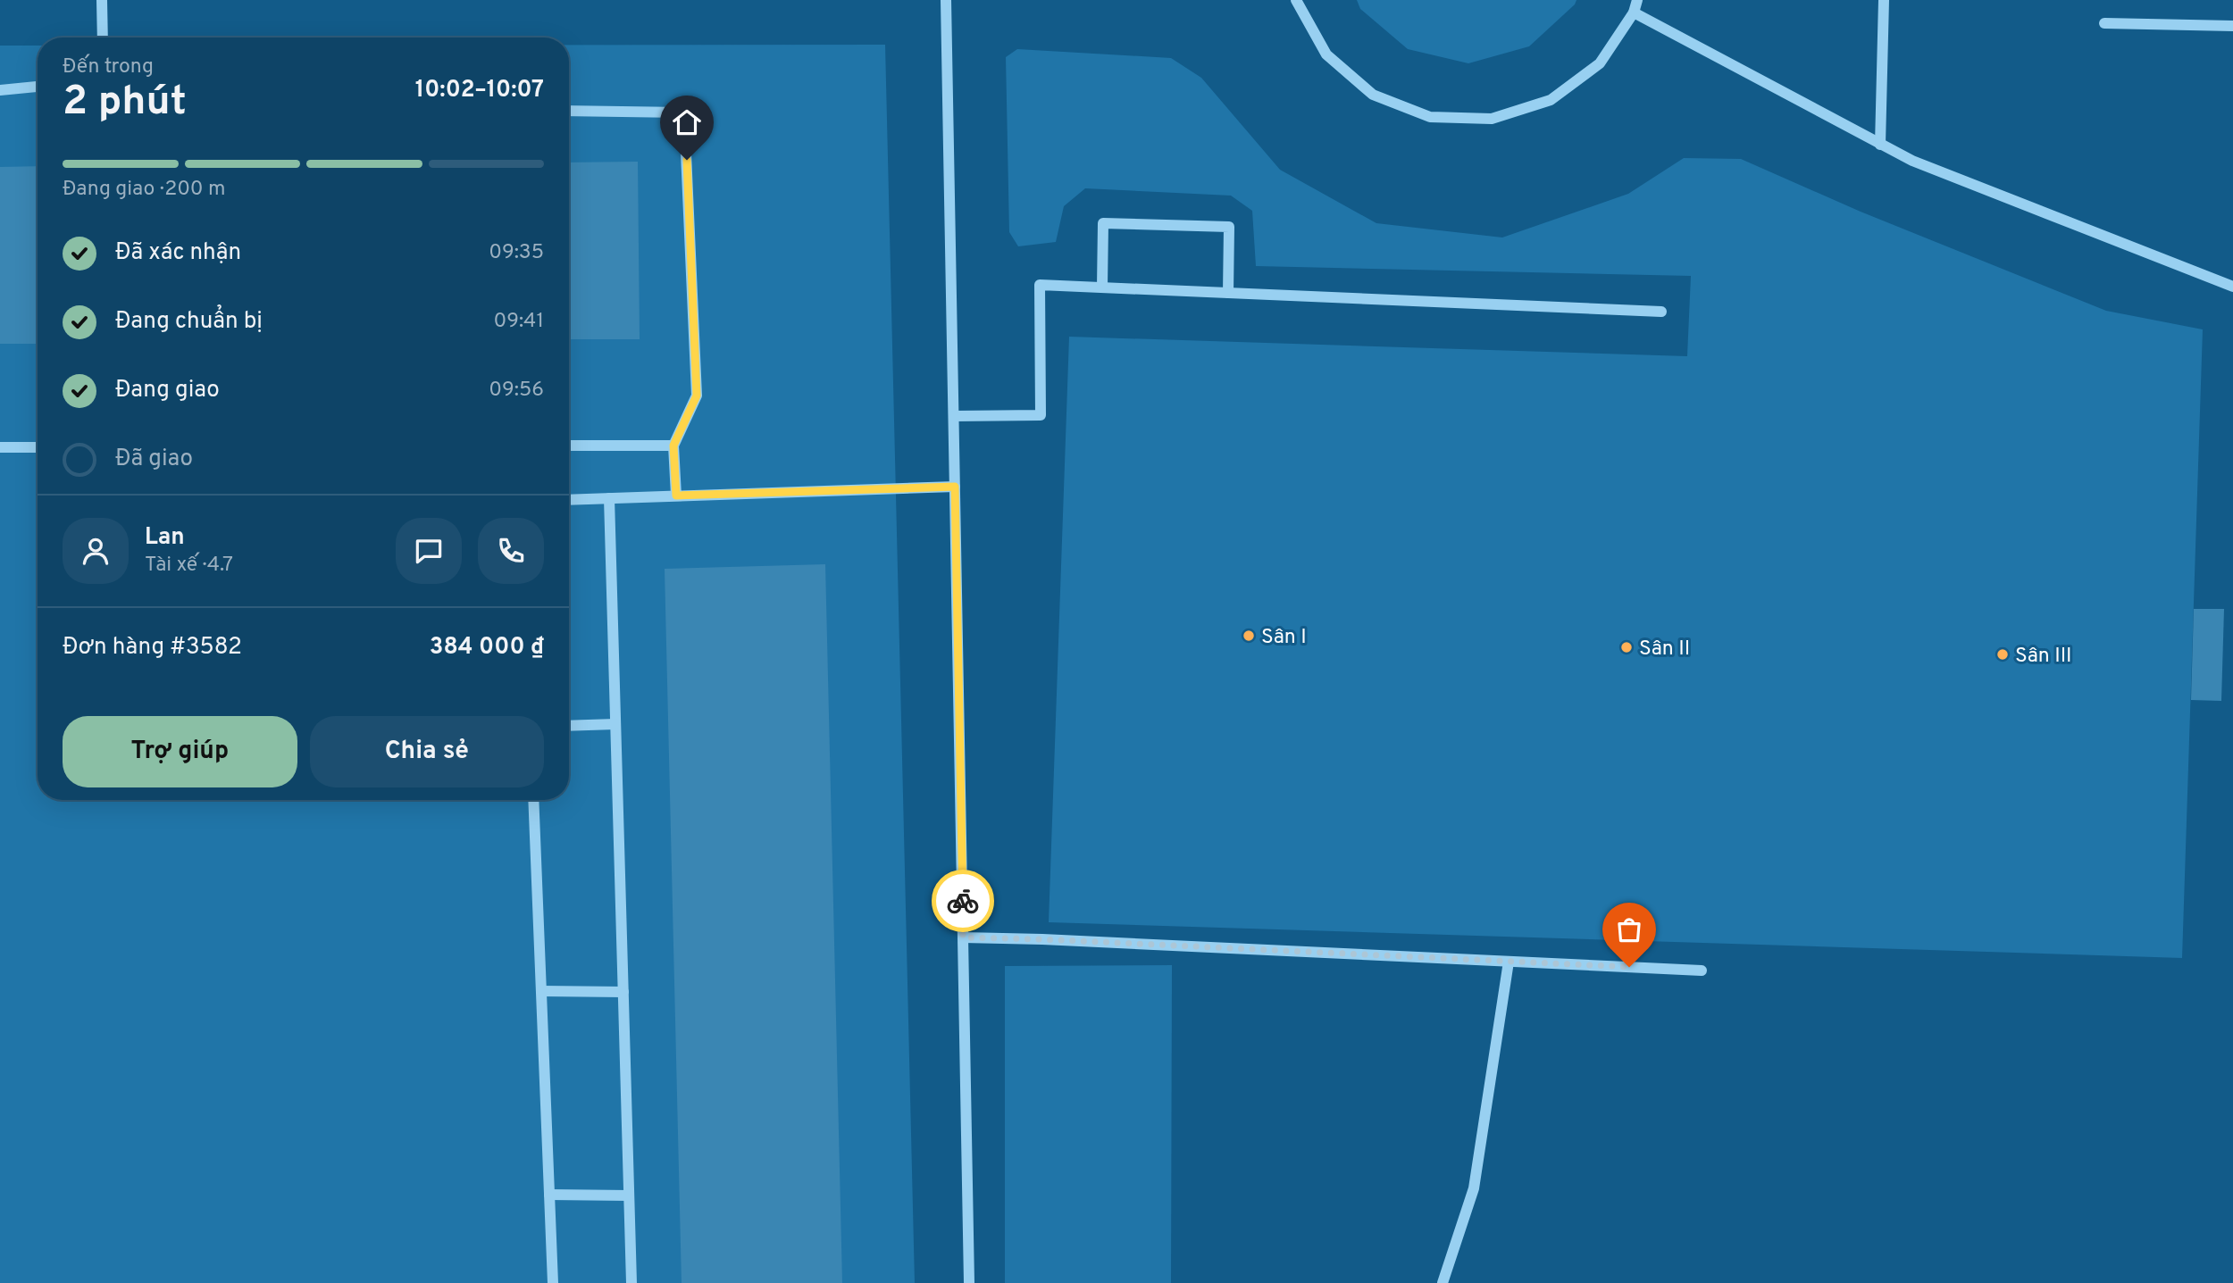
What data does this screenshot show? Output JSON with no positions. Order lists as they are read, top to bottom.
{
  "places": ["Sân I", "Sân II", "Sân III"],
  "page": {
    "heading": ["2 phút", "Đến trong", "10:02–10:07"],
    "panel": [
      "Lan",
      "Tài xế · 4.7",
      "Đơn hàng #3582",
      "384 000 ₫"
    ],
    "bar": "Đang giao · 200 m",
    "list": [
      ["Đã xác nhận", "09:35"],
      ["Đang chuẩn bị", "09:41"],
      ["Đang giao", "09:56"],
      "Đã giao"
    ],
    "buttons": ["Trợ giúp", "Chia sẻ"]
  }
}
